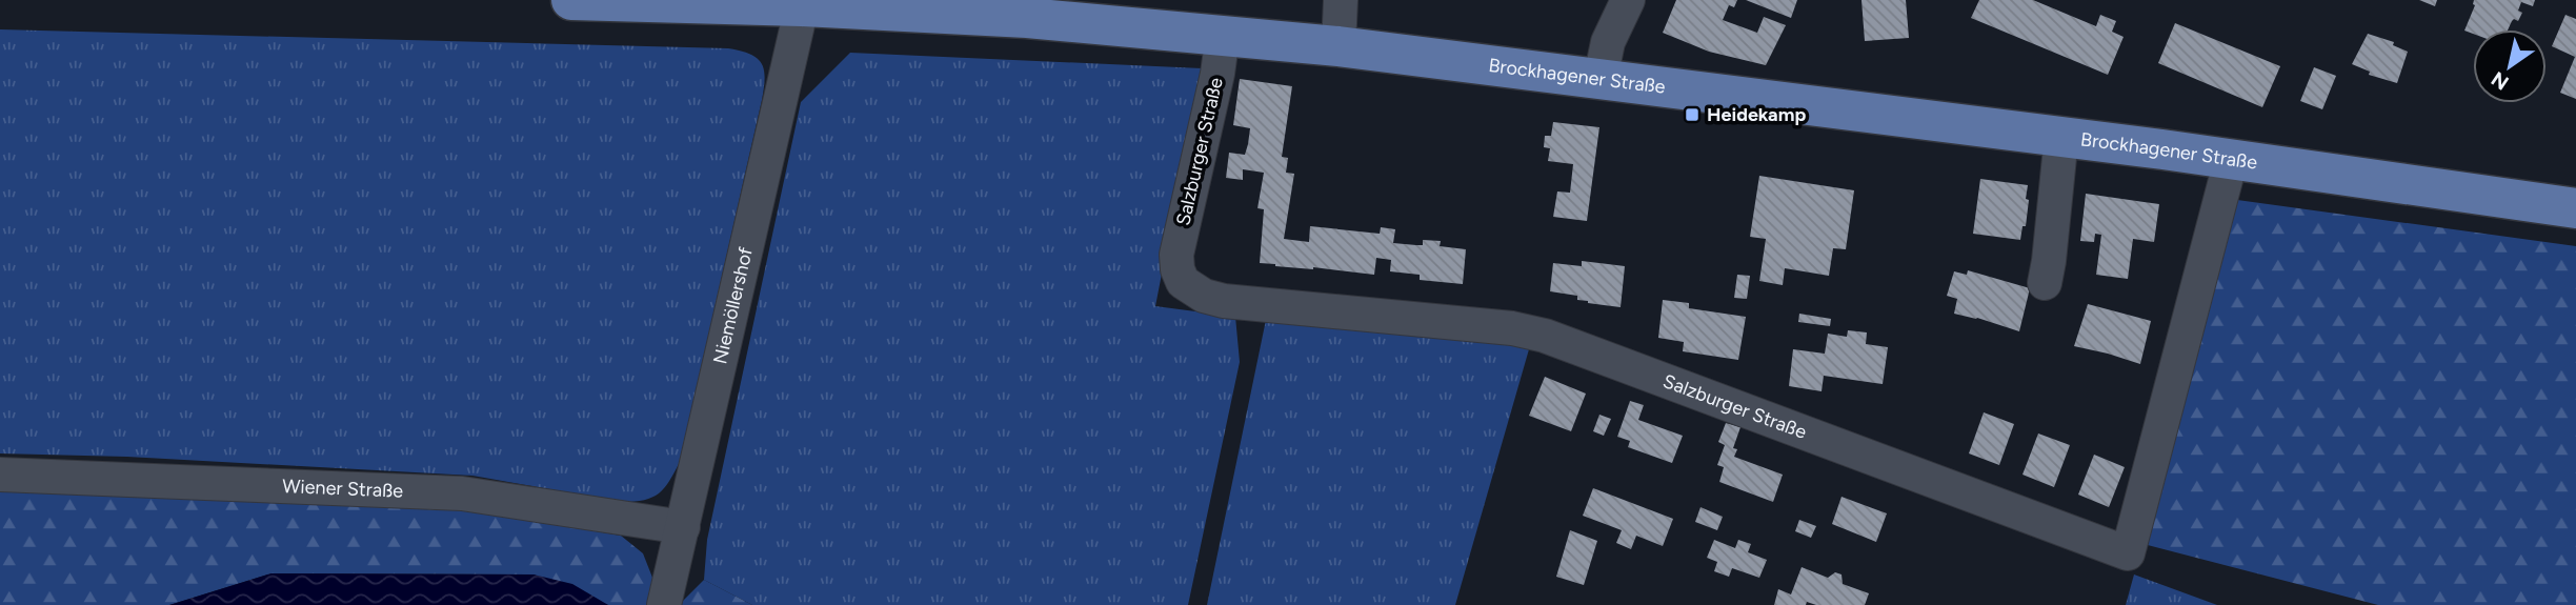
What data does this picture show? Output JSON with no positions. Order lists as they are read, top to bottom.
{
  "streets": {
    "main road": ["Brockhagener Straße"],
    "street": ["Salzburger Straße", "Niemöllershof", "Wiener Straße"]
  },
  "crossings": [
    ["Brockhagener Straße", "Salzburger Straße"],
    ["Brockhagener Straße", "Niemöllershof"],
    ["Niemöllershof", "Wiener Straße"]
  ],
  "places": {
    "transit": ["Heidekamp"]
  },
  "north": "bottom left"
}
